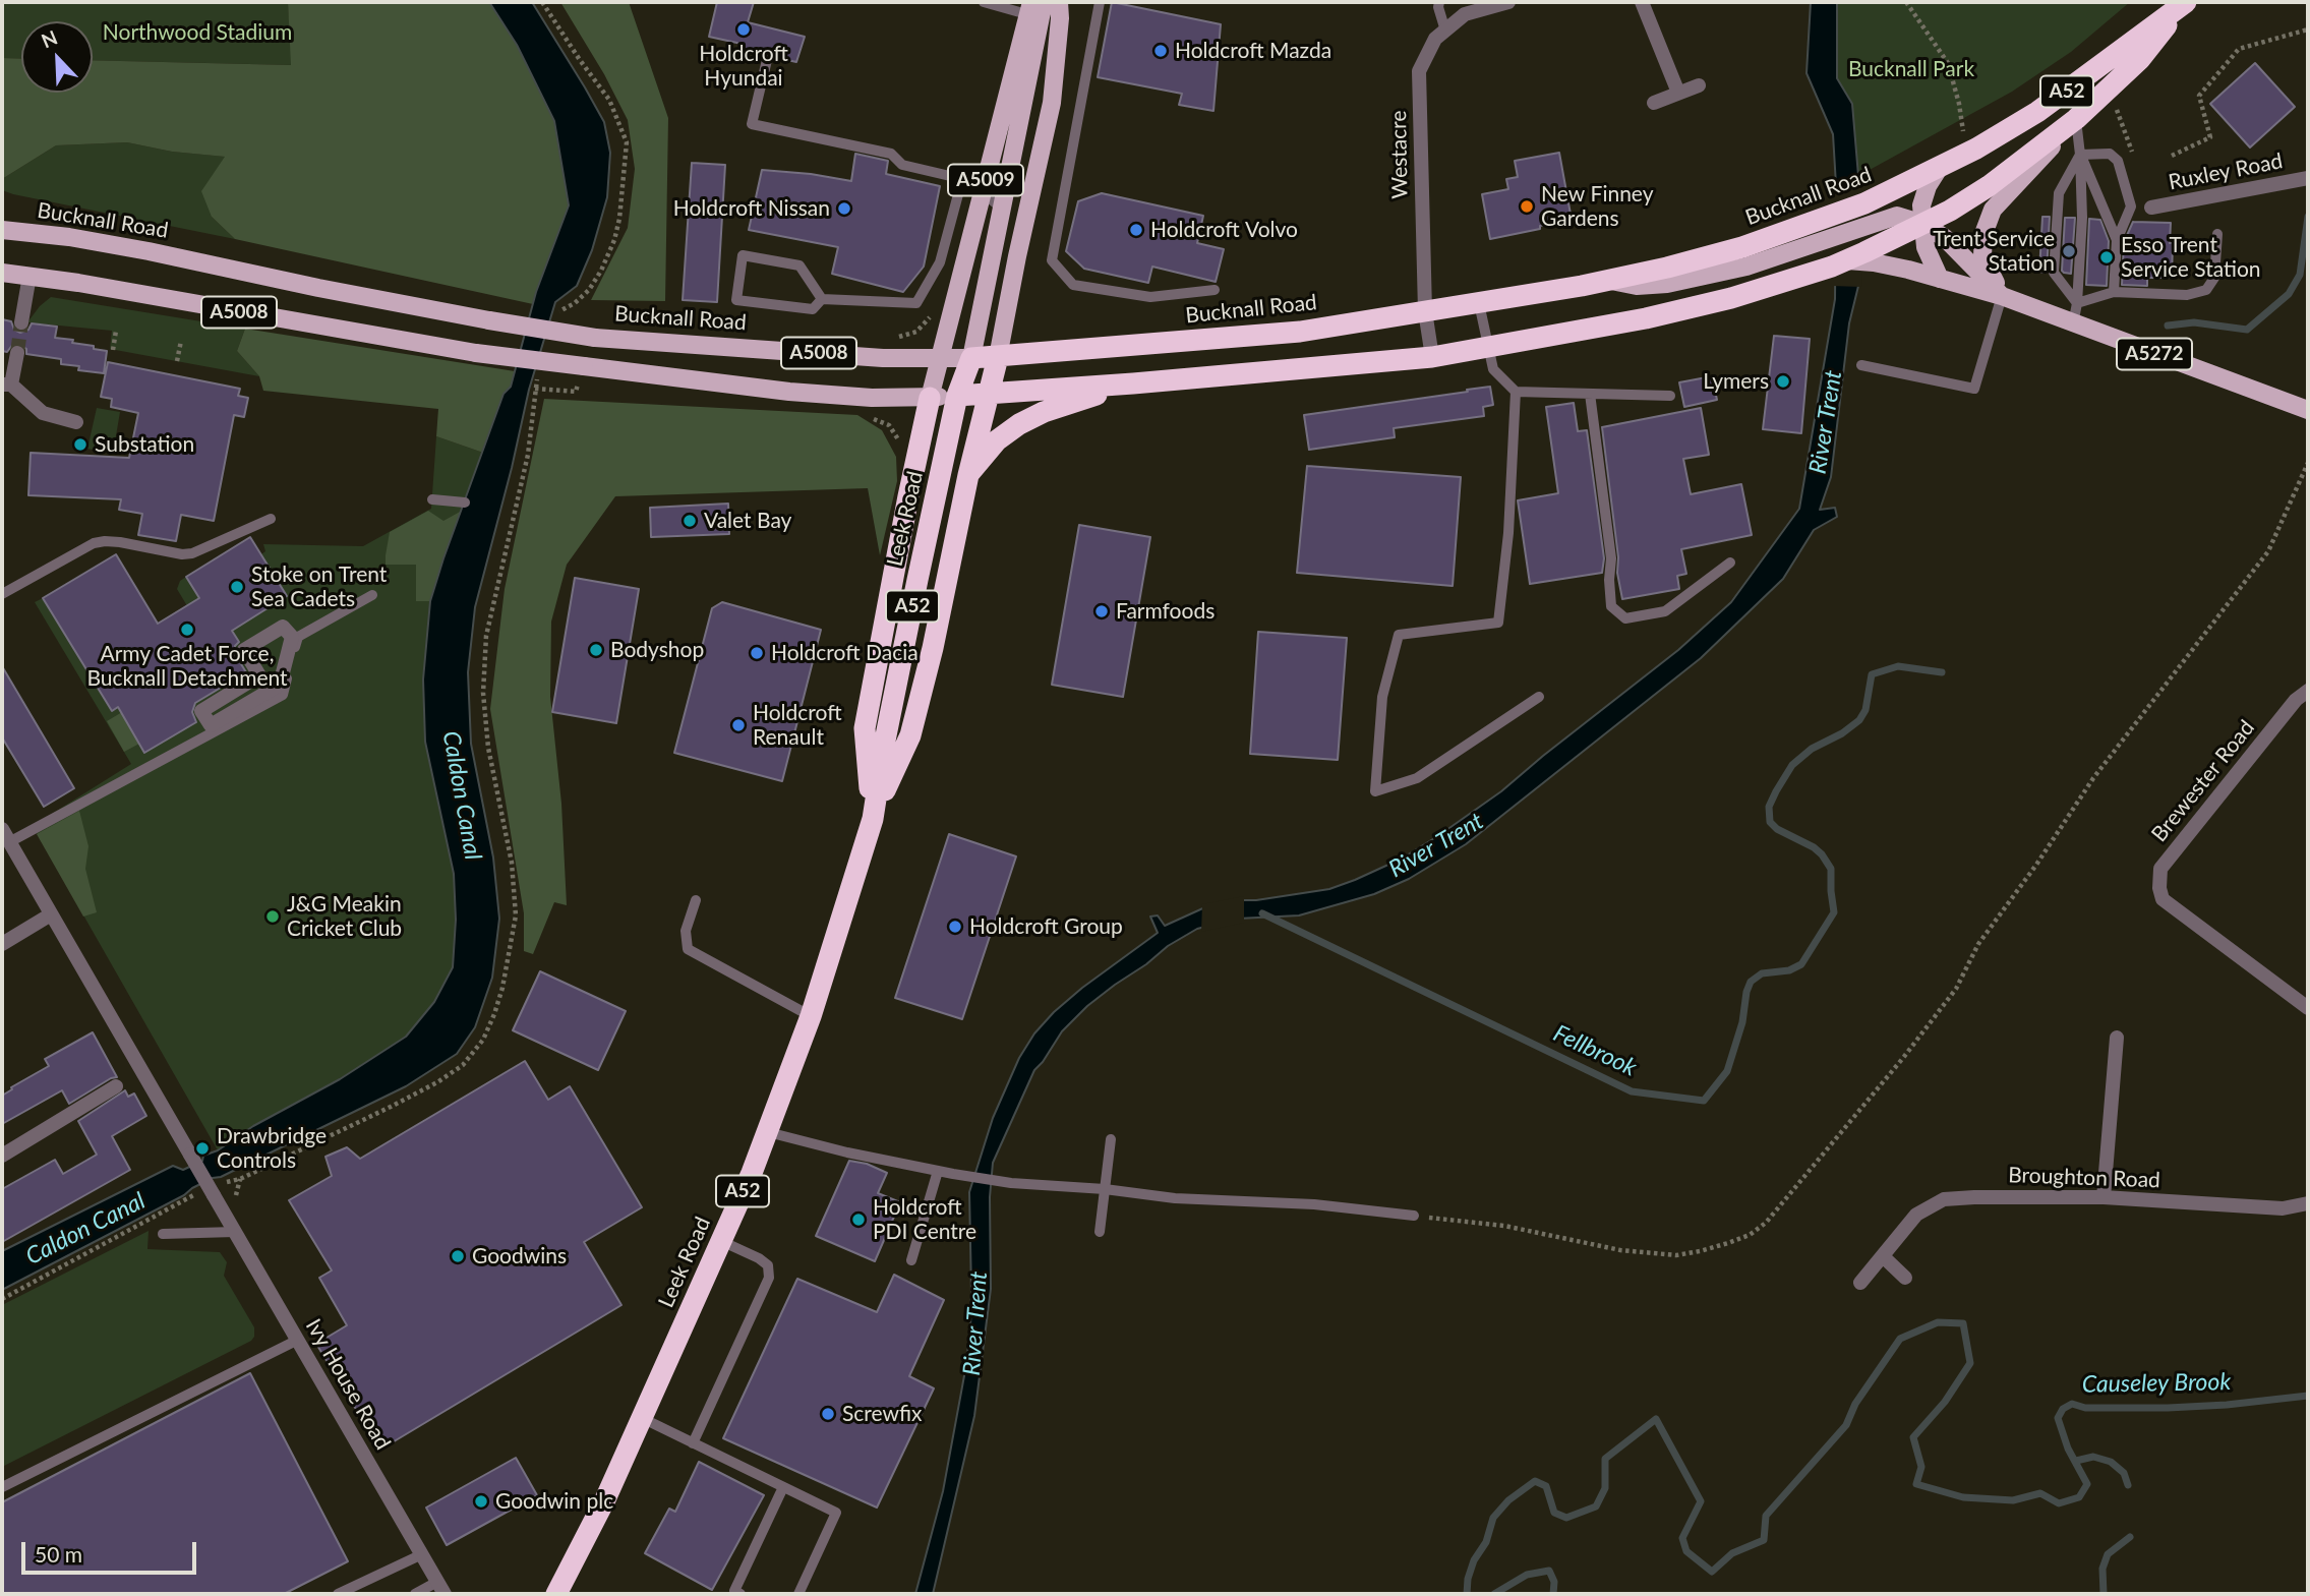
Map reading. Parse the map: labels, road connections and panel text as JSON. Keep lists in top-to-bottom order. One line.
{"streets":{"highway":["A52","Bucknall Road","Leek Road"],"main road":["A5009","A5008","A5272"],"street":["Westacre","Ruxley Road","Brewester Road","Broughton Road","Ivy House Road"]},"crossings":[["A52","Westacre"],["A52","Bucknall Road"],["A52","A5272"],["A52","Leek Road"],["Westacre","Bucknall Road"],["A5009","Bucknall Road"],["A5009","Leek Road"],["Bucknall Road","Leek Road"],["A5008","Leek Road"]],"water":["River Trent","Caldon Canal","Fellbrook","Causeley Brook"],"parks":["Northwood Stadium","Bucknall Park"],"places":["Holdcroft Hyundai","Holdcroft Mazda","New Finney Gardens","Holdcroft Nissan","Holdcroft Volvo","Trent Service Station","Esso Trent Service Station","Lymers","Substation","Valet Bay","Stoke on Trent Sea Cadets","Farmfoods","Army Cadet Force, Bucknall Detachment","Bodyshop","Holdcroft Dacia","Holdcroft Renault","J&G Meakin Cricket Club","Holdcroft Group","Drawbridge Controls","Holdcroft PDI Centre","Goodwins","Screwfix","Goodwin plc"],"scale_bar":"50 m","north":"top left"}
